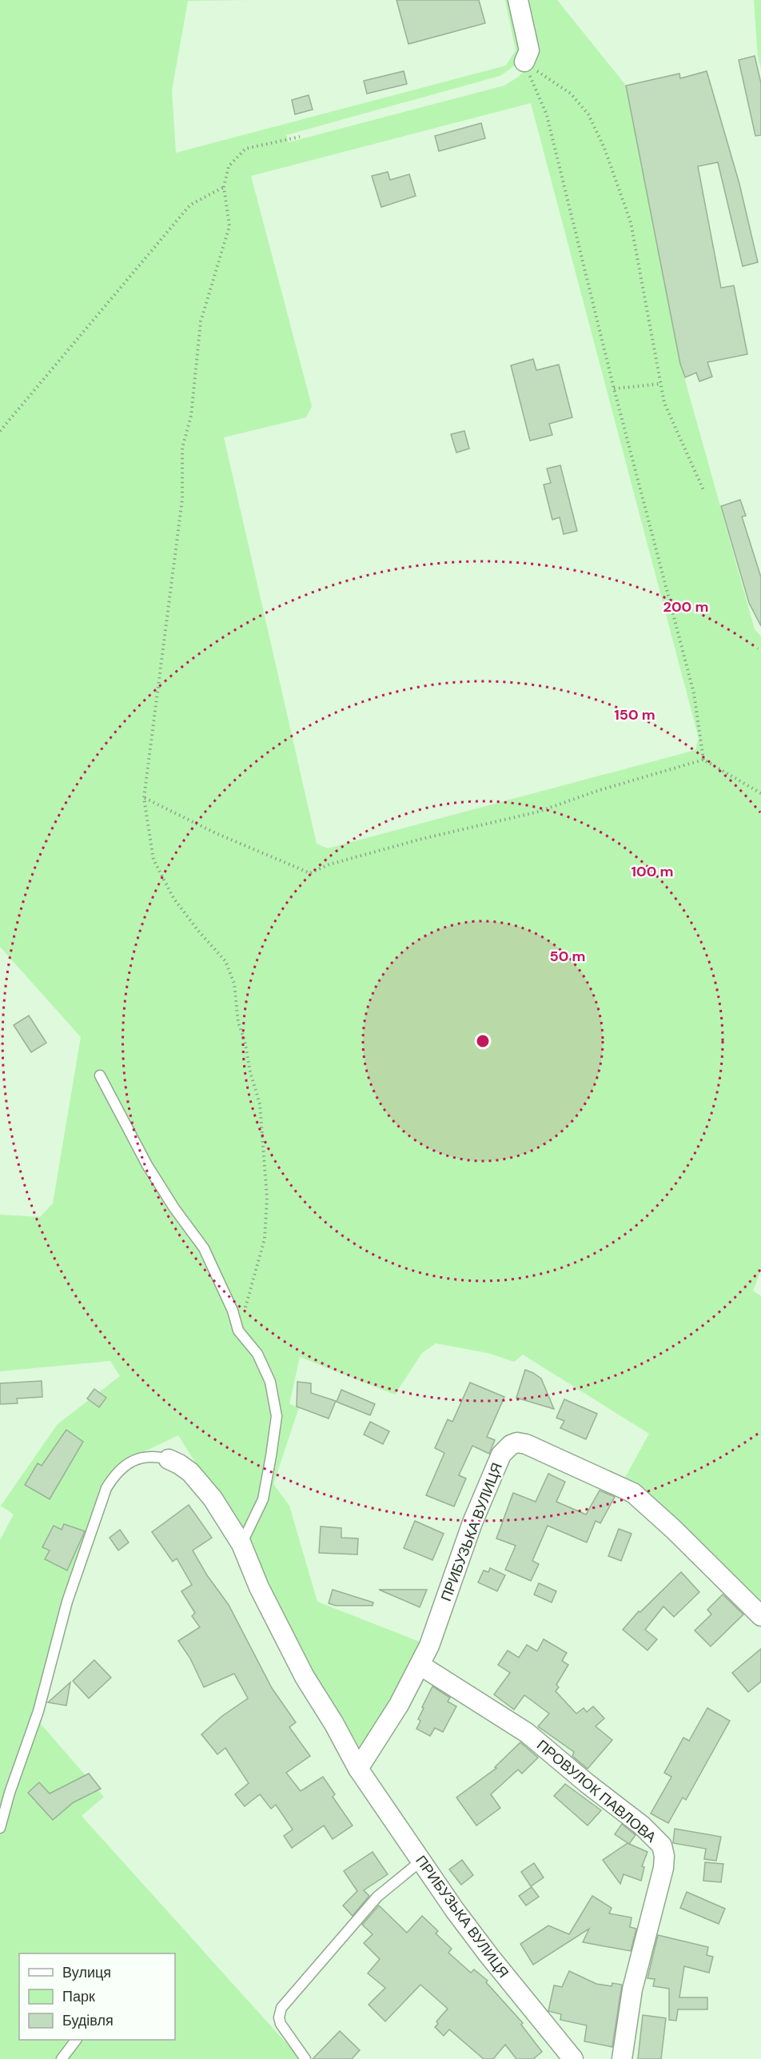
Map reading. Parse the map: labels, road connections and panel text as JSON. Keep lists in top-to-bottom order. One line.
{"streets":{"street":["ПРИБУЗЬКА ВУЛИЦЯ","ПРОВУЛОК ПАВЛОВА"]},"crossings":[["ПРИБУЗЬКА ВУЛИЦЯ","ПРОВУЛОК ПАВЛОВА"]],"legend":["Вулиця","Парк","Будівля"],"rings":["200 m","150 m","100 m","50 m"]}
